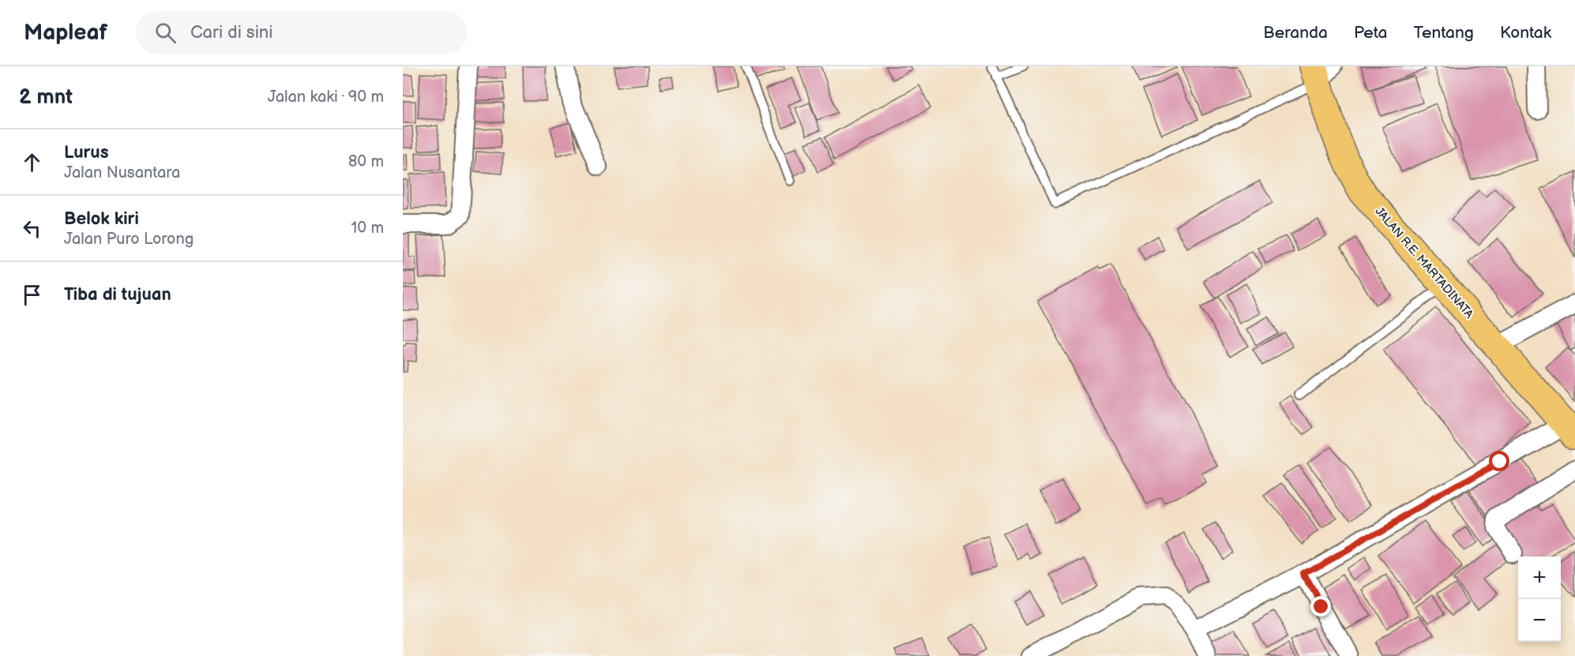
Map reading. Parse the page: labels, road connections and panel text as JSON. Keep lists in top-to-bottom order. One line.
{"streets":{"highway":["JALAN R.E. MARTADINATA"]},"page":{"header":"Mapleaf","search":"Cari di sini","nav":["Beranda","Peta","Tentang","Kontak"],"heading":["2 mnt","Jalan kaki · 90 m"],"list":[["Lurus","Jalan Nusantara","80 m"],["Belok kiri","Jalan Puro Lorong","10 m"],"Tiba di tujuan"],"map_buttons":["+","−"]}}
